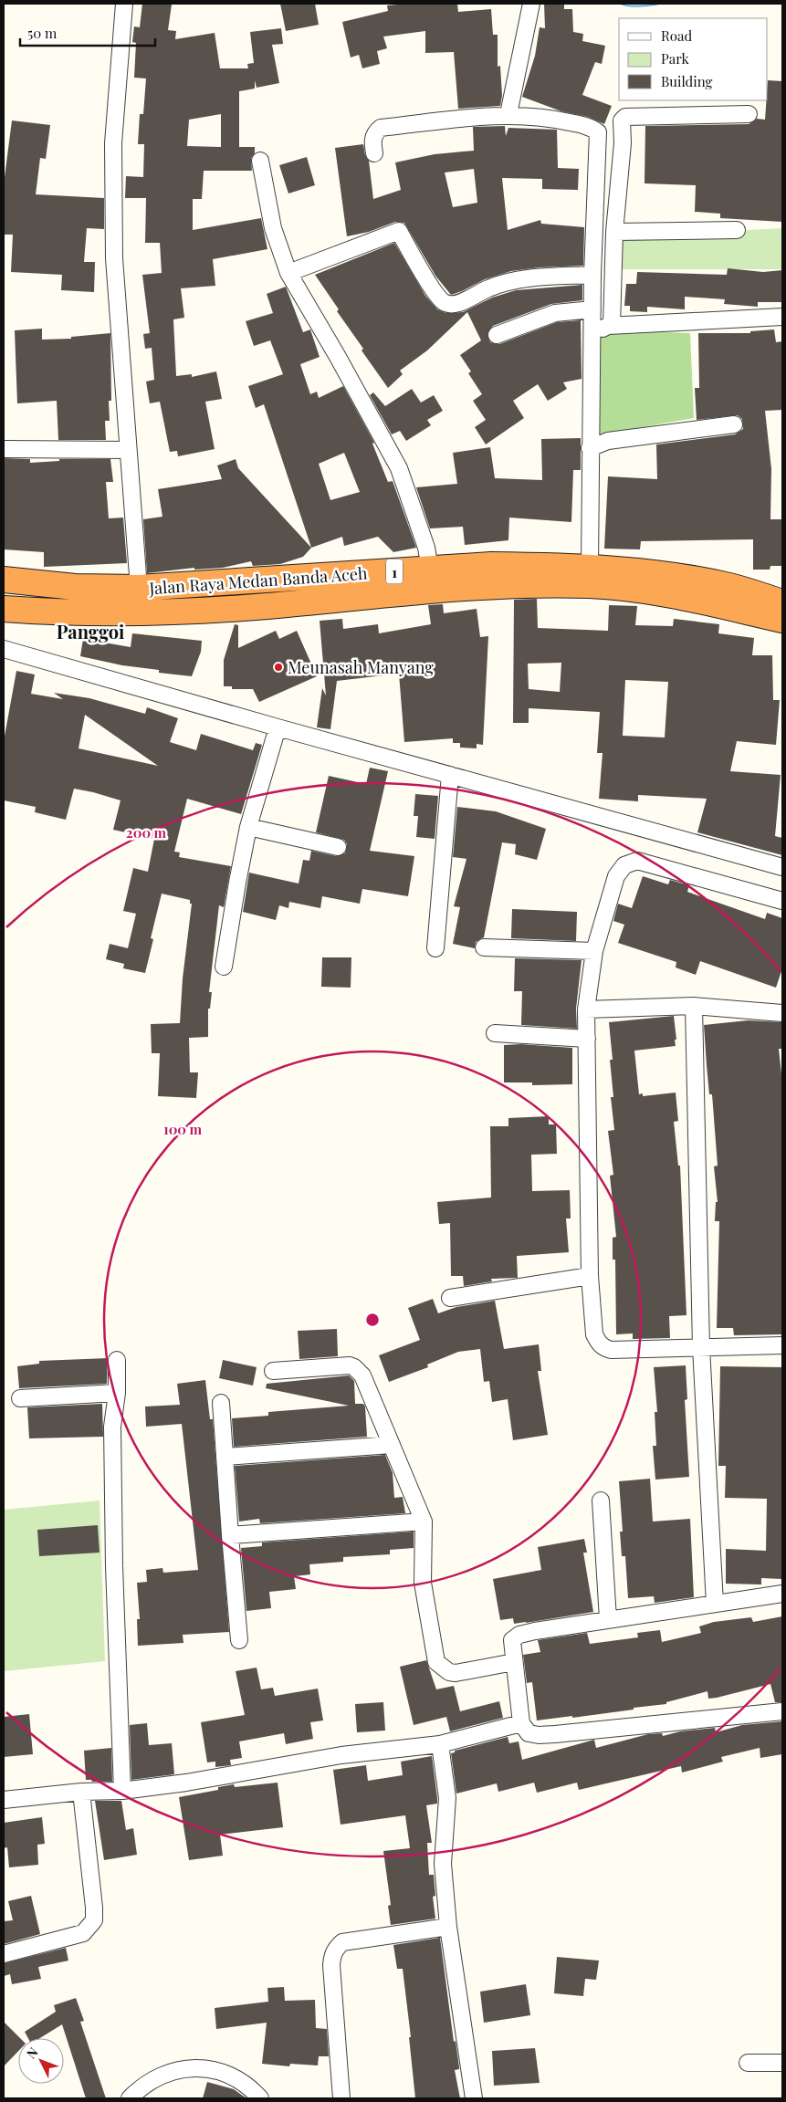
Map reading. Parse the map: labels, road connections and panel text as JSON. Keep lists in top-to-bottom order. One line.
{"streets":{"highway":["1","Jalan Raya Medan Banda Aceh"]},"districts":["Panggoi"],"places":["Meunasah Manyang"],"legend":["Road","Park","Building"],"scale_bar":"50 m","north":"top left","rings":["200 m","100 m"]}
